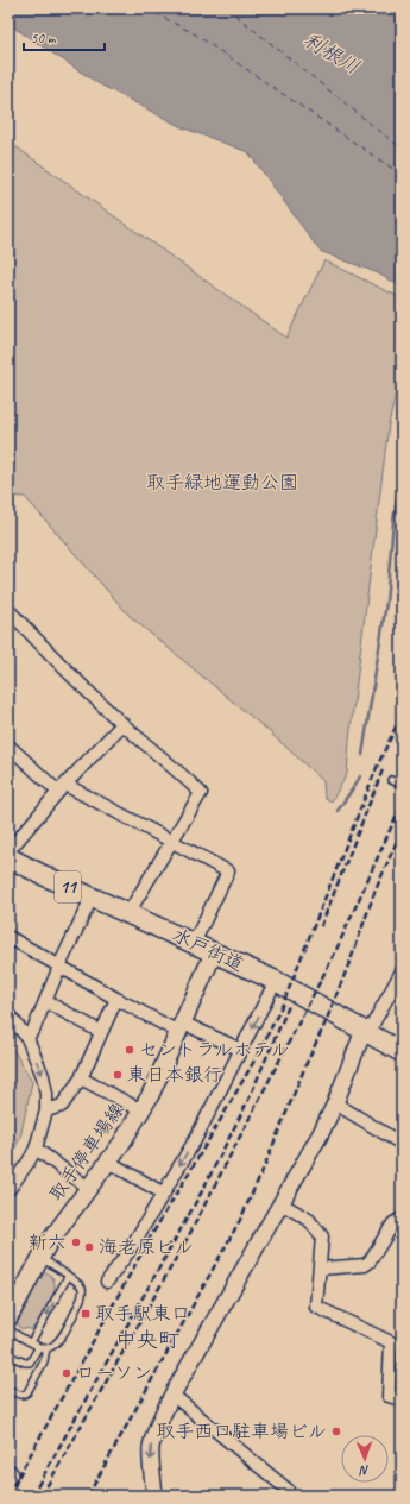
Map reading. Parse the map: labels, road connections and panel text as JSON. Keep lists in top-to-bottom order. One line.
{"streets":{"main road":["11","水戸街道","取手停車場線"]},"crossings":[["水戸街道","取手停車場線"]],"districts":["中央町"],"water":["利根川"],"parks":["取手緑地運動公園"],"places":{"other":["セントラルホテル","東日本銀行","新六","海老原ビル","ローソン","取手西口駐車場ビル"],"transit":["取手駅東口"]},"scale_bar":"50 m","north":"bottom"}
